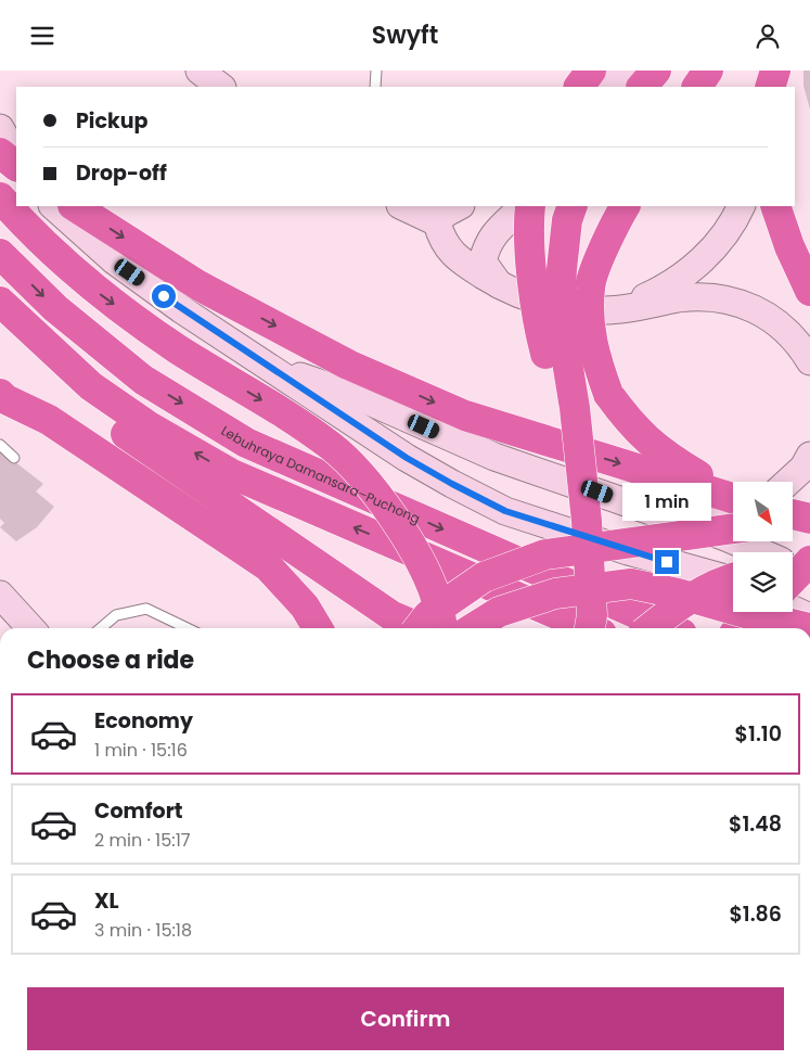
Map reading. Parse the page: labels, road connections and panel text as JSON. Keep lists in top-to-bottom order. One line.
{"streets":{"highway":["Lebuhraya Damansara–Puchong"]},"north":"bottom right","page":{"header":"Swyft","banner":["Pickup","Drop-off"],"bubble":"1 min","heading":"Choose a ride","list":[{"name":"Economy","note":"1 min · 15:16","value":"$1.10"},{"name":"Comfort","note":"2 min · 15:17","value":"$1.48"},{"name":"XL","note":"3 min · 15:18","value":"$1.86"}],"buttons":"Confirm"}}
